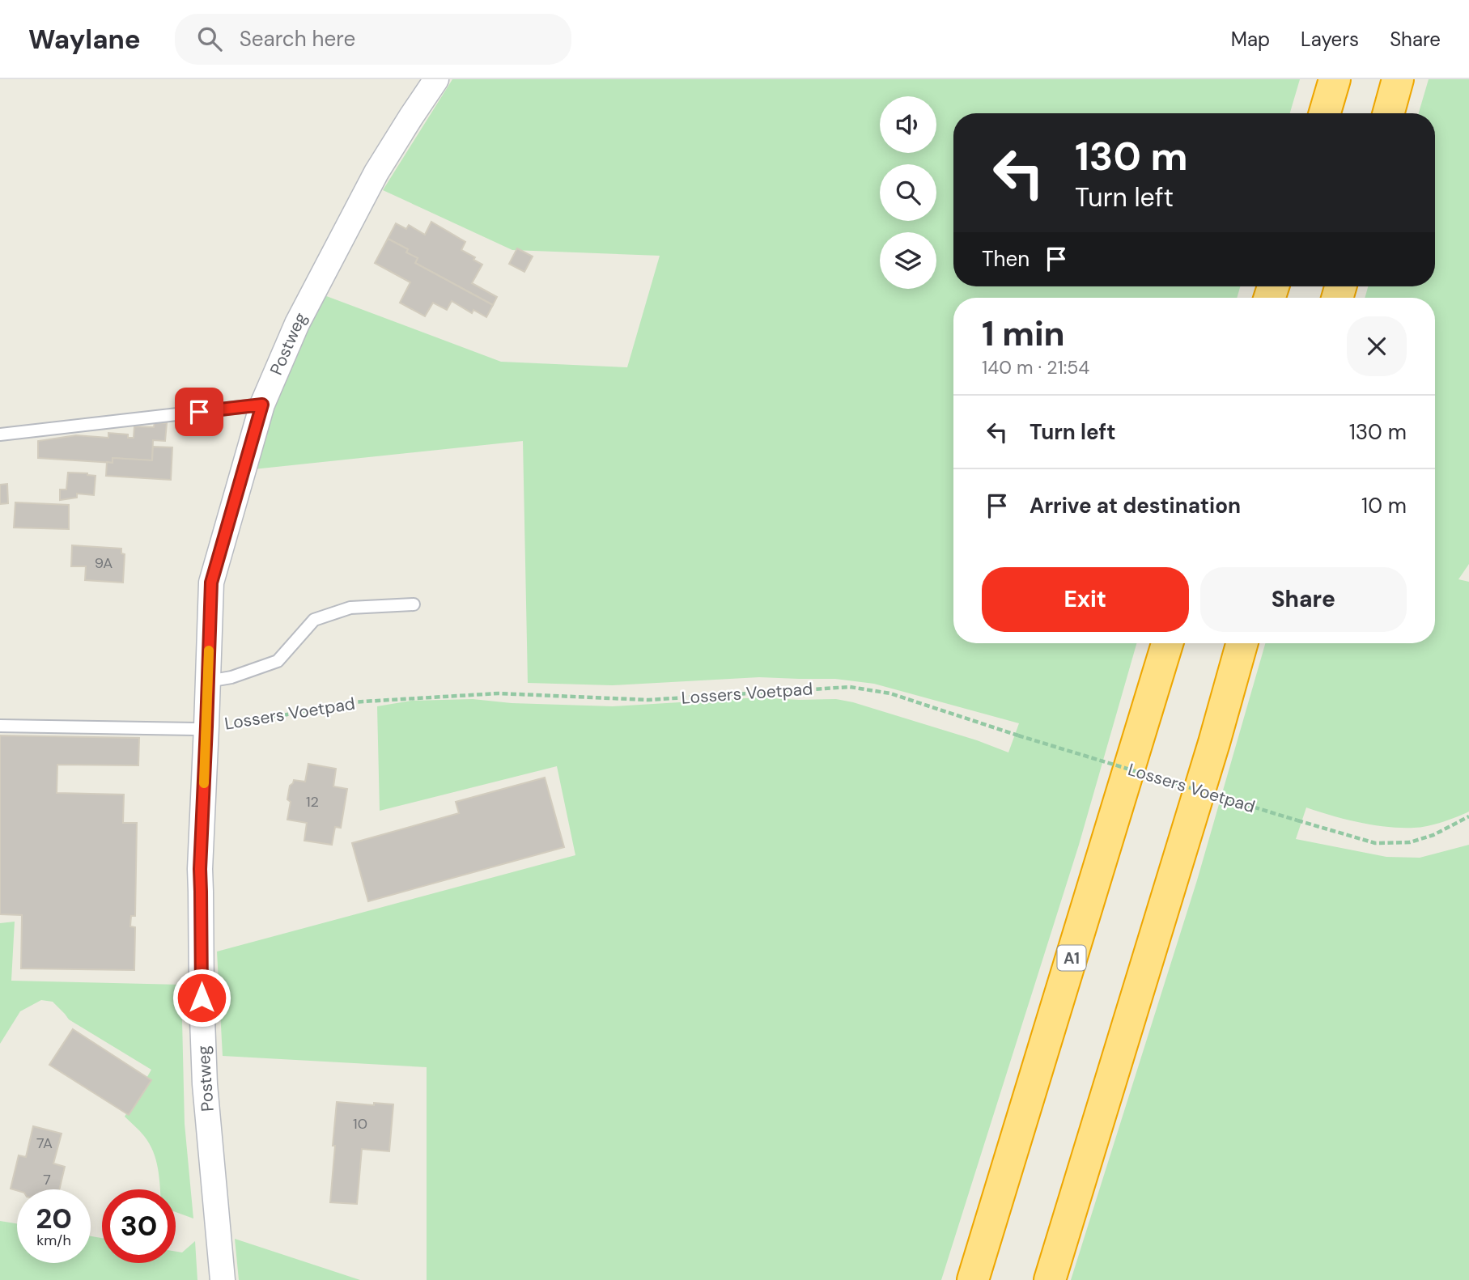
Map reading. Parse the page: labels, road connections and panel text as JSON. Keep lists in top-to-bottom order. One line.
{"streets":{"highway":["A1"],"street":["Postweg"],"lane":["Lossers Voetpad"]},"crossings":[["Postweg","Lossers Voetpad"]],"house_numbers":["9A","12","10","7A","7"],"page":{"header":"Waylane","search":"Search here","nav":["Map","Layers","Share"],"turn":["130 m","Turn left"],"then":"Then","heading":["1 min","140 m · 21:54"],"list":[{"name":"Turn left","value":"130 m"},{"name":"Arrive at destination","value":"10 m"}],"buttons":["Exit","Share"],"speed":"20 km/h","limit":"30"}}
